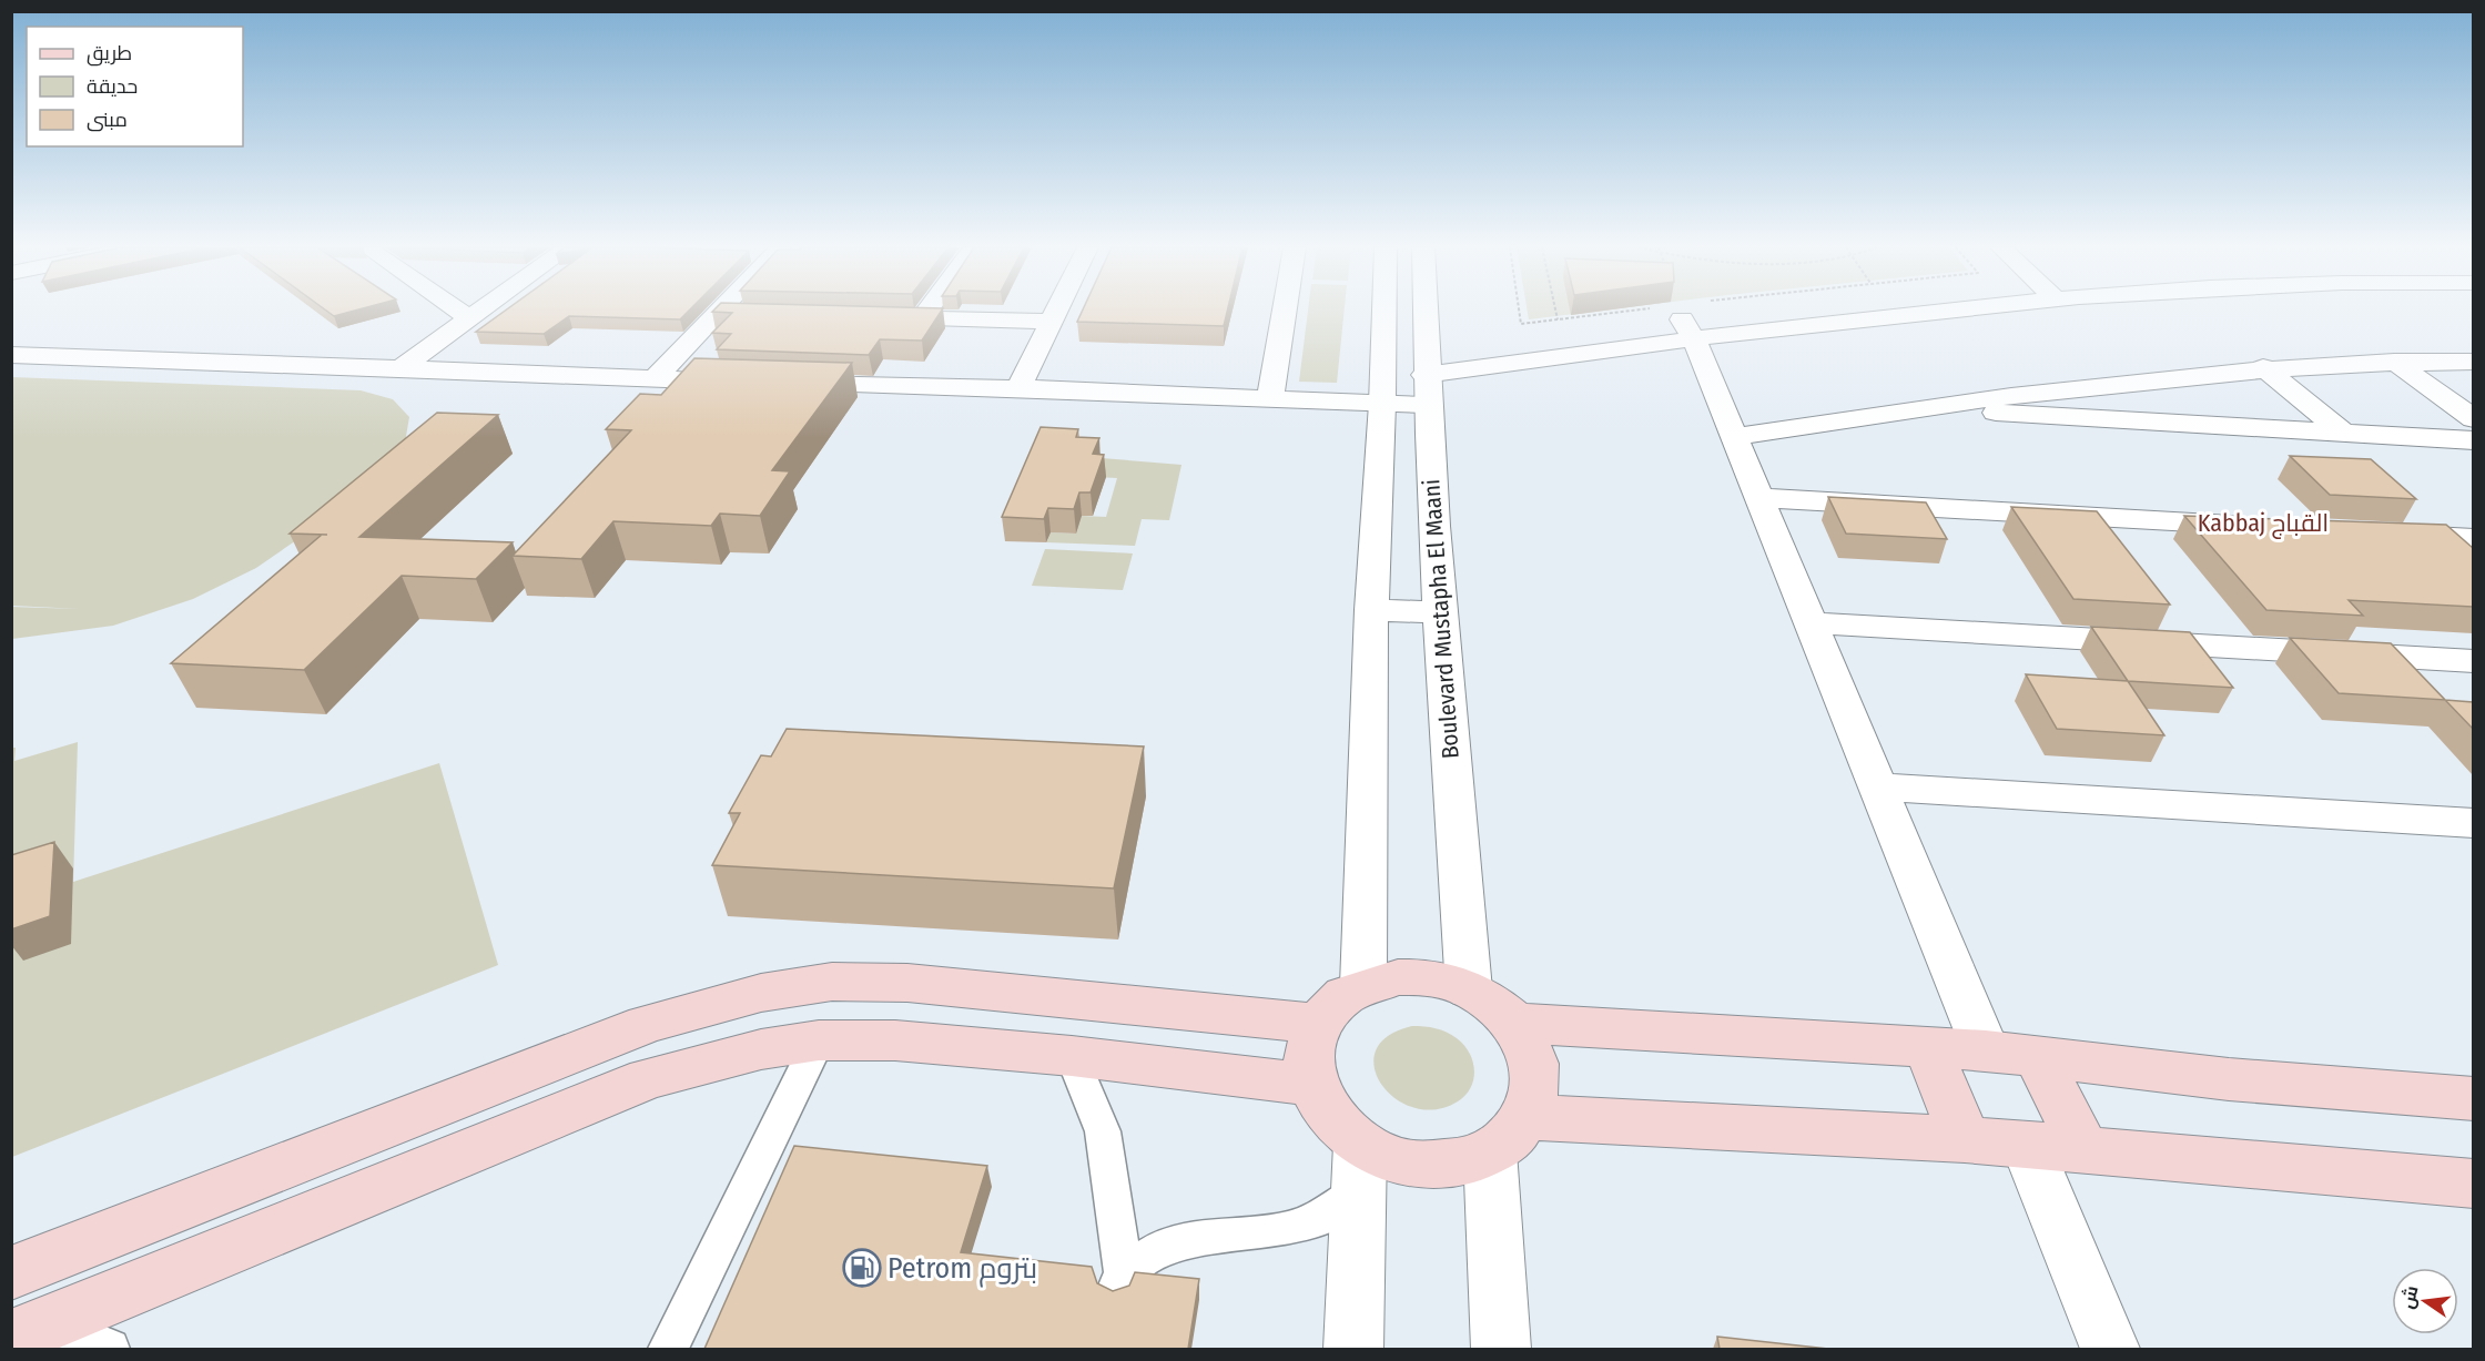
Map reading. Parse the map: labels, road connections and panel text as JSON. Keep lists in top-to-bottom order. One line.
{"streets":{"street":["Boulevard Mustapha El Maani"]},"districts":["Kabbaj القباج"],"places":{"fuel station":["Petrom بتروم"]},"legend":["طريق","حديقة","مبنى"],"north":"left"}
